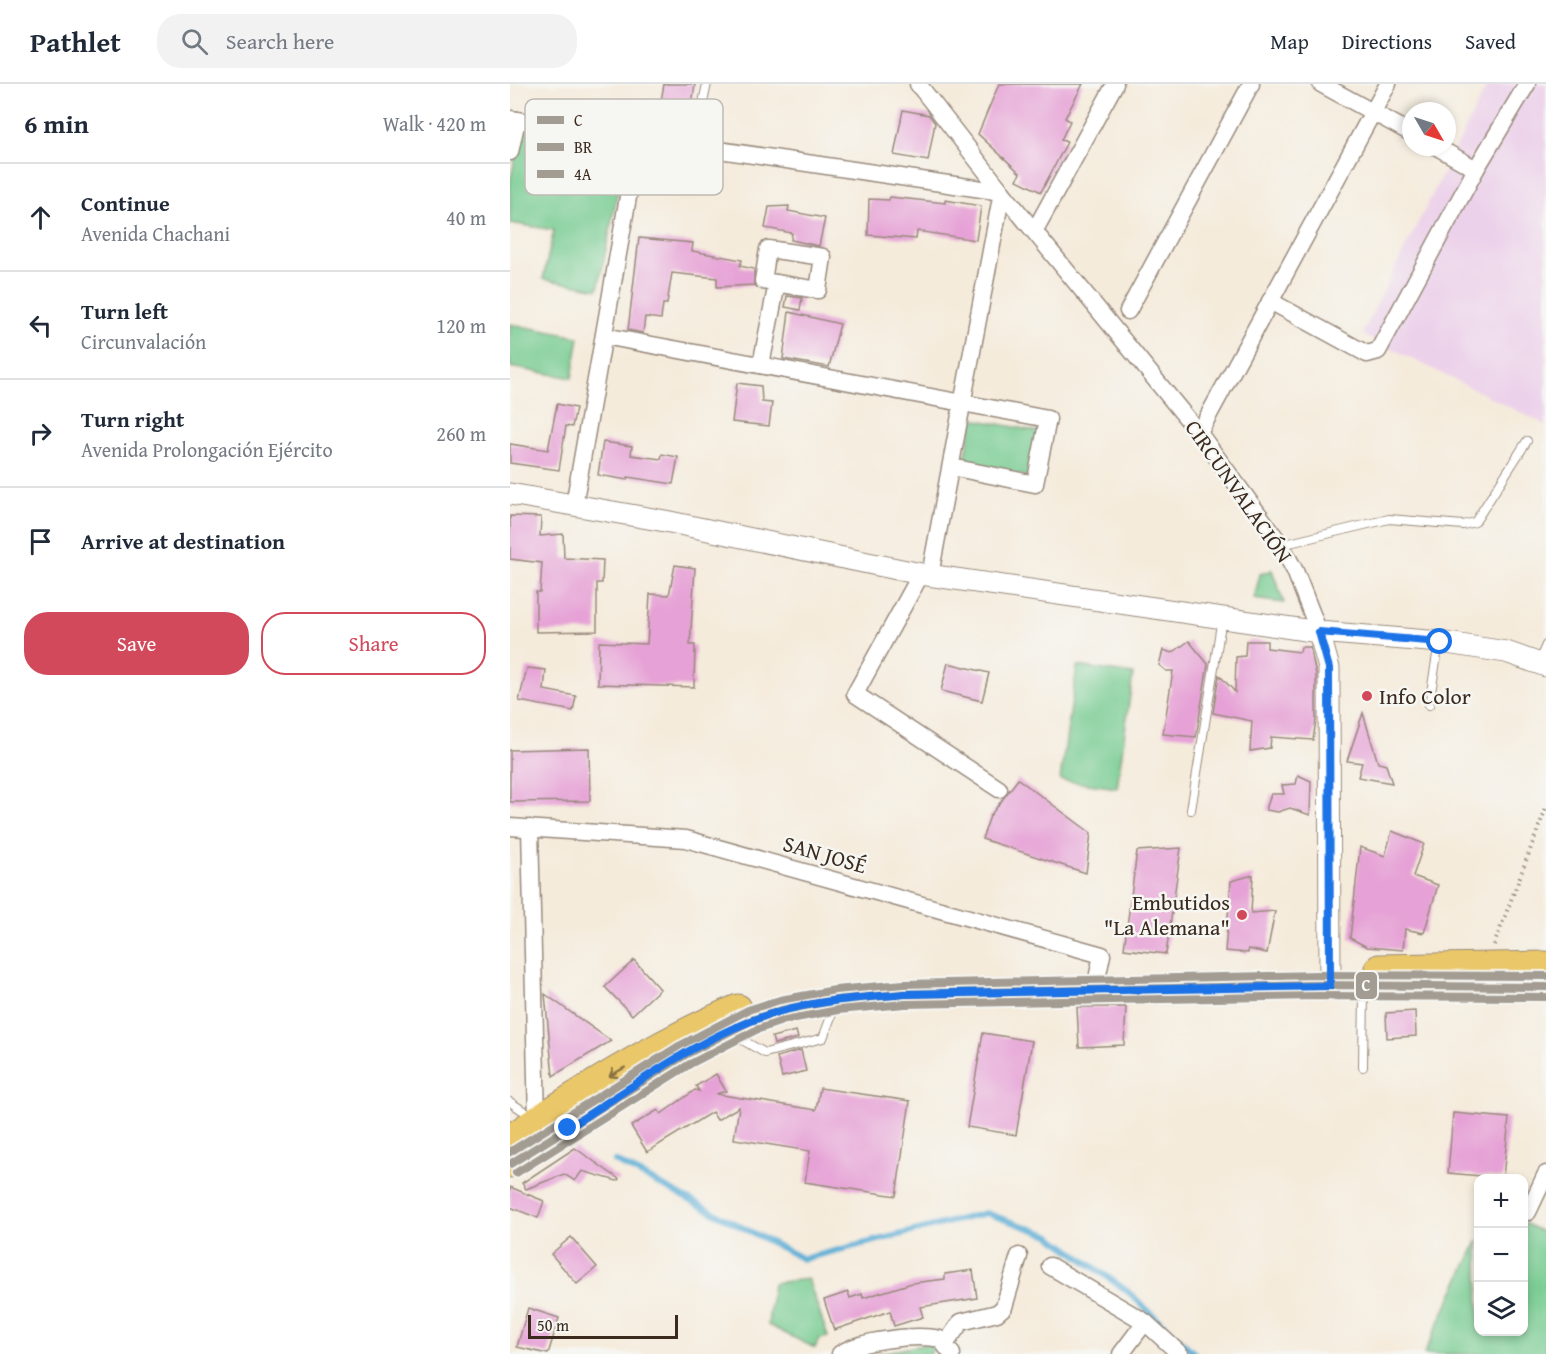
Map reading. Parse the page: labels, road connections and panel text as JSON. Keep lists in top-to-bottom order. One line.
{"streets":{"street":["CIRCUNVALACIÓN","SAN JOSÉ"]},"places":["Info Color","Embutidos \"La Alemana\""],"lines":["transit line 4A","transit line C","transit line BR"],"legend":["C","BR","4A"],"scale_bar":"50 m","north":"bottom right","page":{"header":"Pathlet","search":"Search here","nav":["Map","Directions","Saved"],"heading":["6 min","Walk · 420 m"],"list":[["Continue","Avenida Chachani","40 m"],["Turn left","Circunvalación","120 m"],["Turn right","Avenida Prolongación Ejército","260 m"],"Arrive at destination"],"buttons":["Save","Share"],"map_buttons":["+","−"],"scale":"50 m"}}
